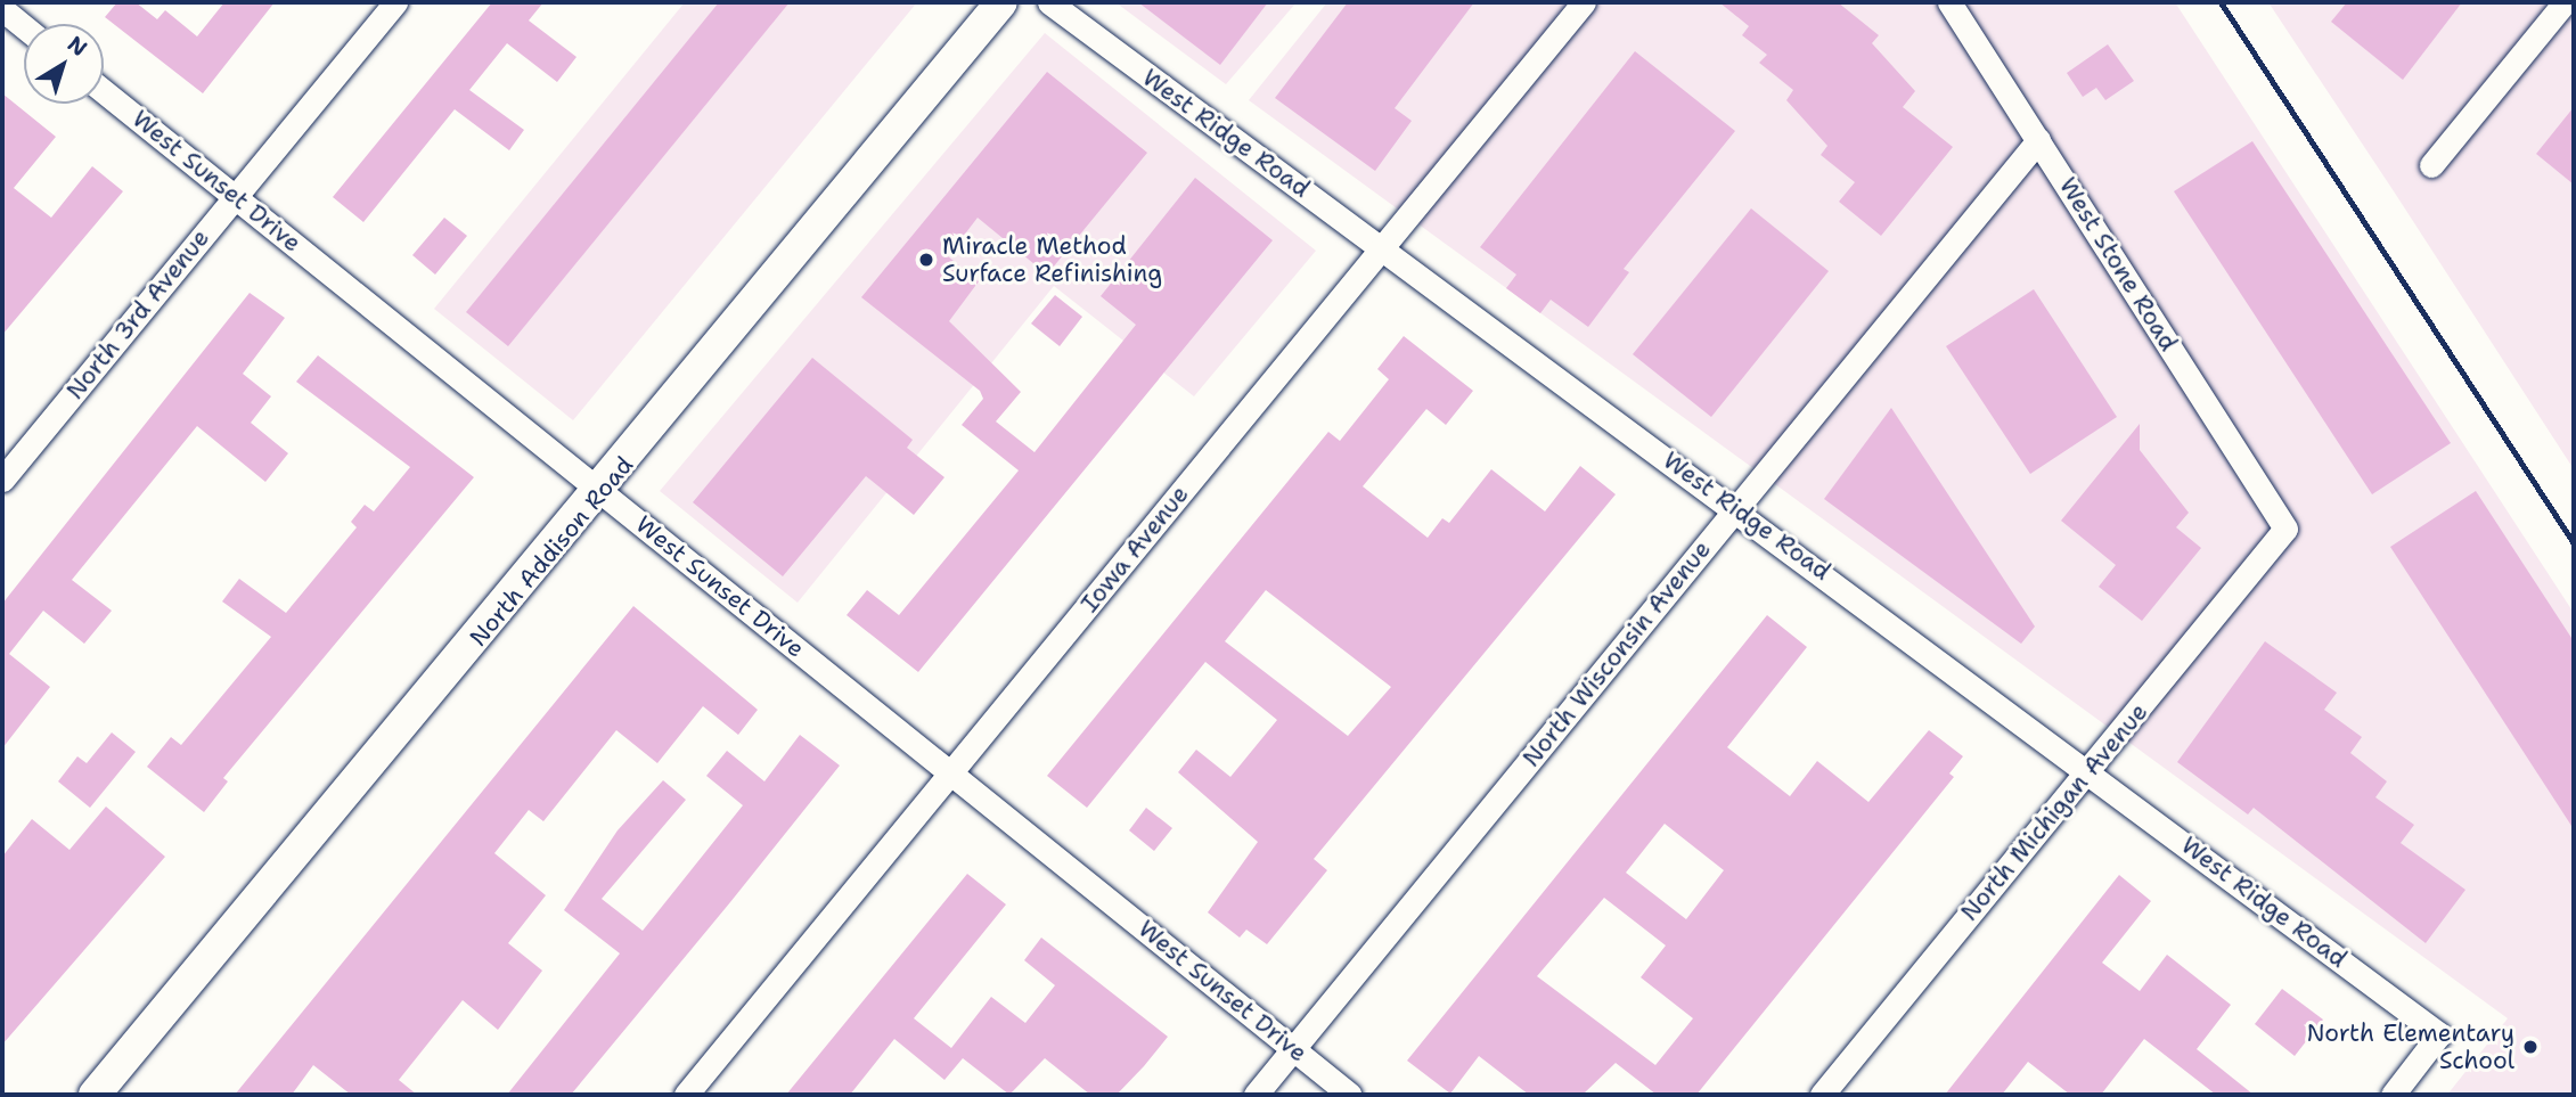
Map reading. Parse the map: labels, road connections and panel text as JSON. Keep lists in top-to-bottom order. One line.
{"streets":{"street":["West Ridge Road","West Sunset Drive","West Stone Road","North 3rd Avenue","Iowa Avenue","North Addison Road","North Wisconsin Avenue","North Michigan Avenue"]},"crossings":[["West Ridge Road","Iowa Avenue"],["West Ridge Road","North Wisconsin Avenue"],["West Ridge Road","North Michigan Avenue"],["West Sunset Drive","North 3rd Avenue"],["West Sunset Drive","Iowa Avenue"],["West Sunset Drive","North Addison Road"],["West Sunset Drive","North Wisconsin Avenue"],["West Stone Road","North Wisconsin Avenue"],["West Stone Road","North Michigan Avenue"]],"places":["Miracle Method Surface Refinishing","North Elementary School"],"north":"top right"}
